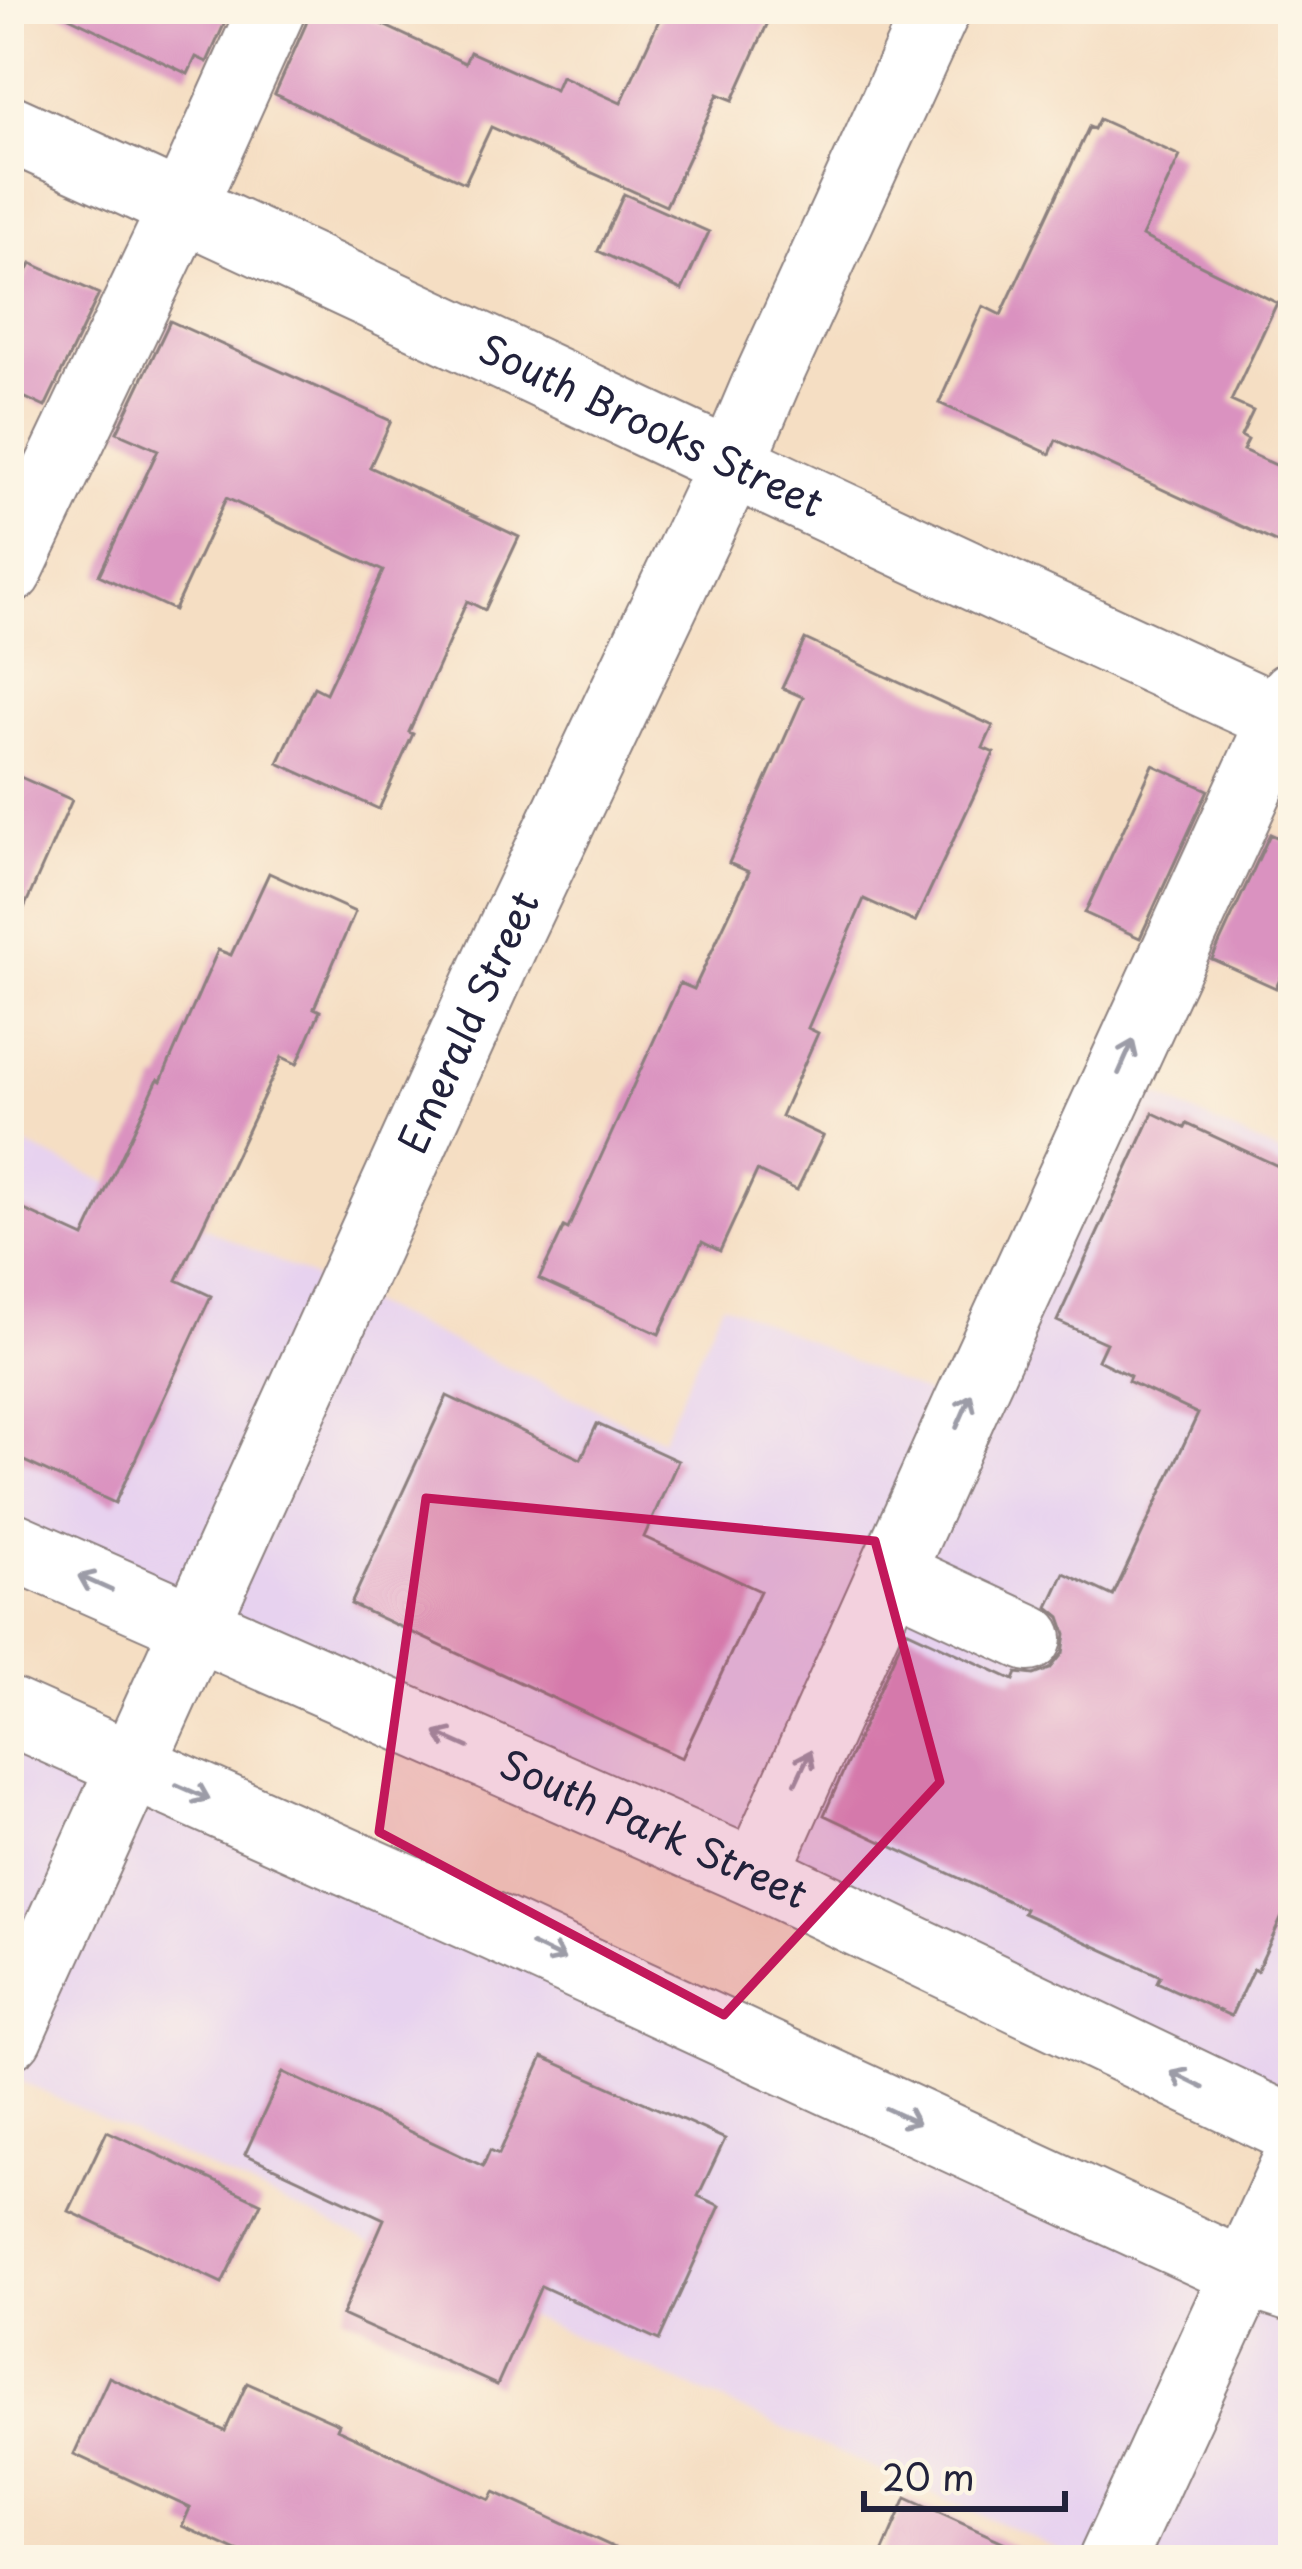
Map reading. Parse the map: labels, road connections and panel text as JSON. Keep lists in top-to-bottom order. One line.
{"streets":{"street":["South Brooks Street","Emerald Street","South Park Street"]},"crossings":[["South Brooks Street","Emerald Street"],["Emerald Street","South Park Street"]],"scale_bar":"20 m"}
